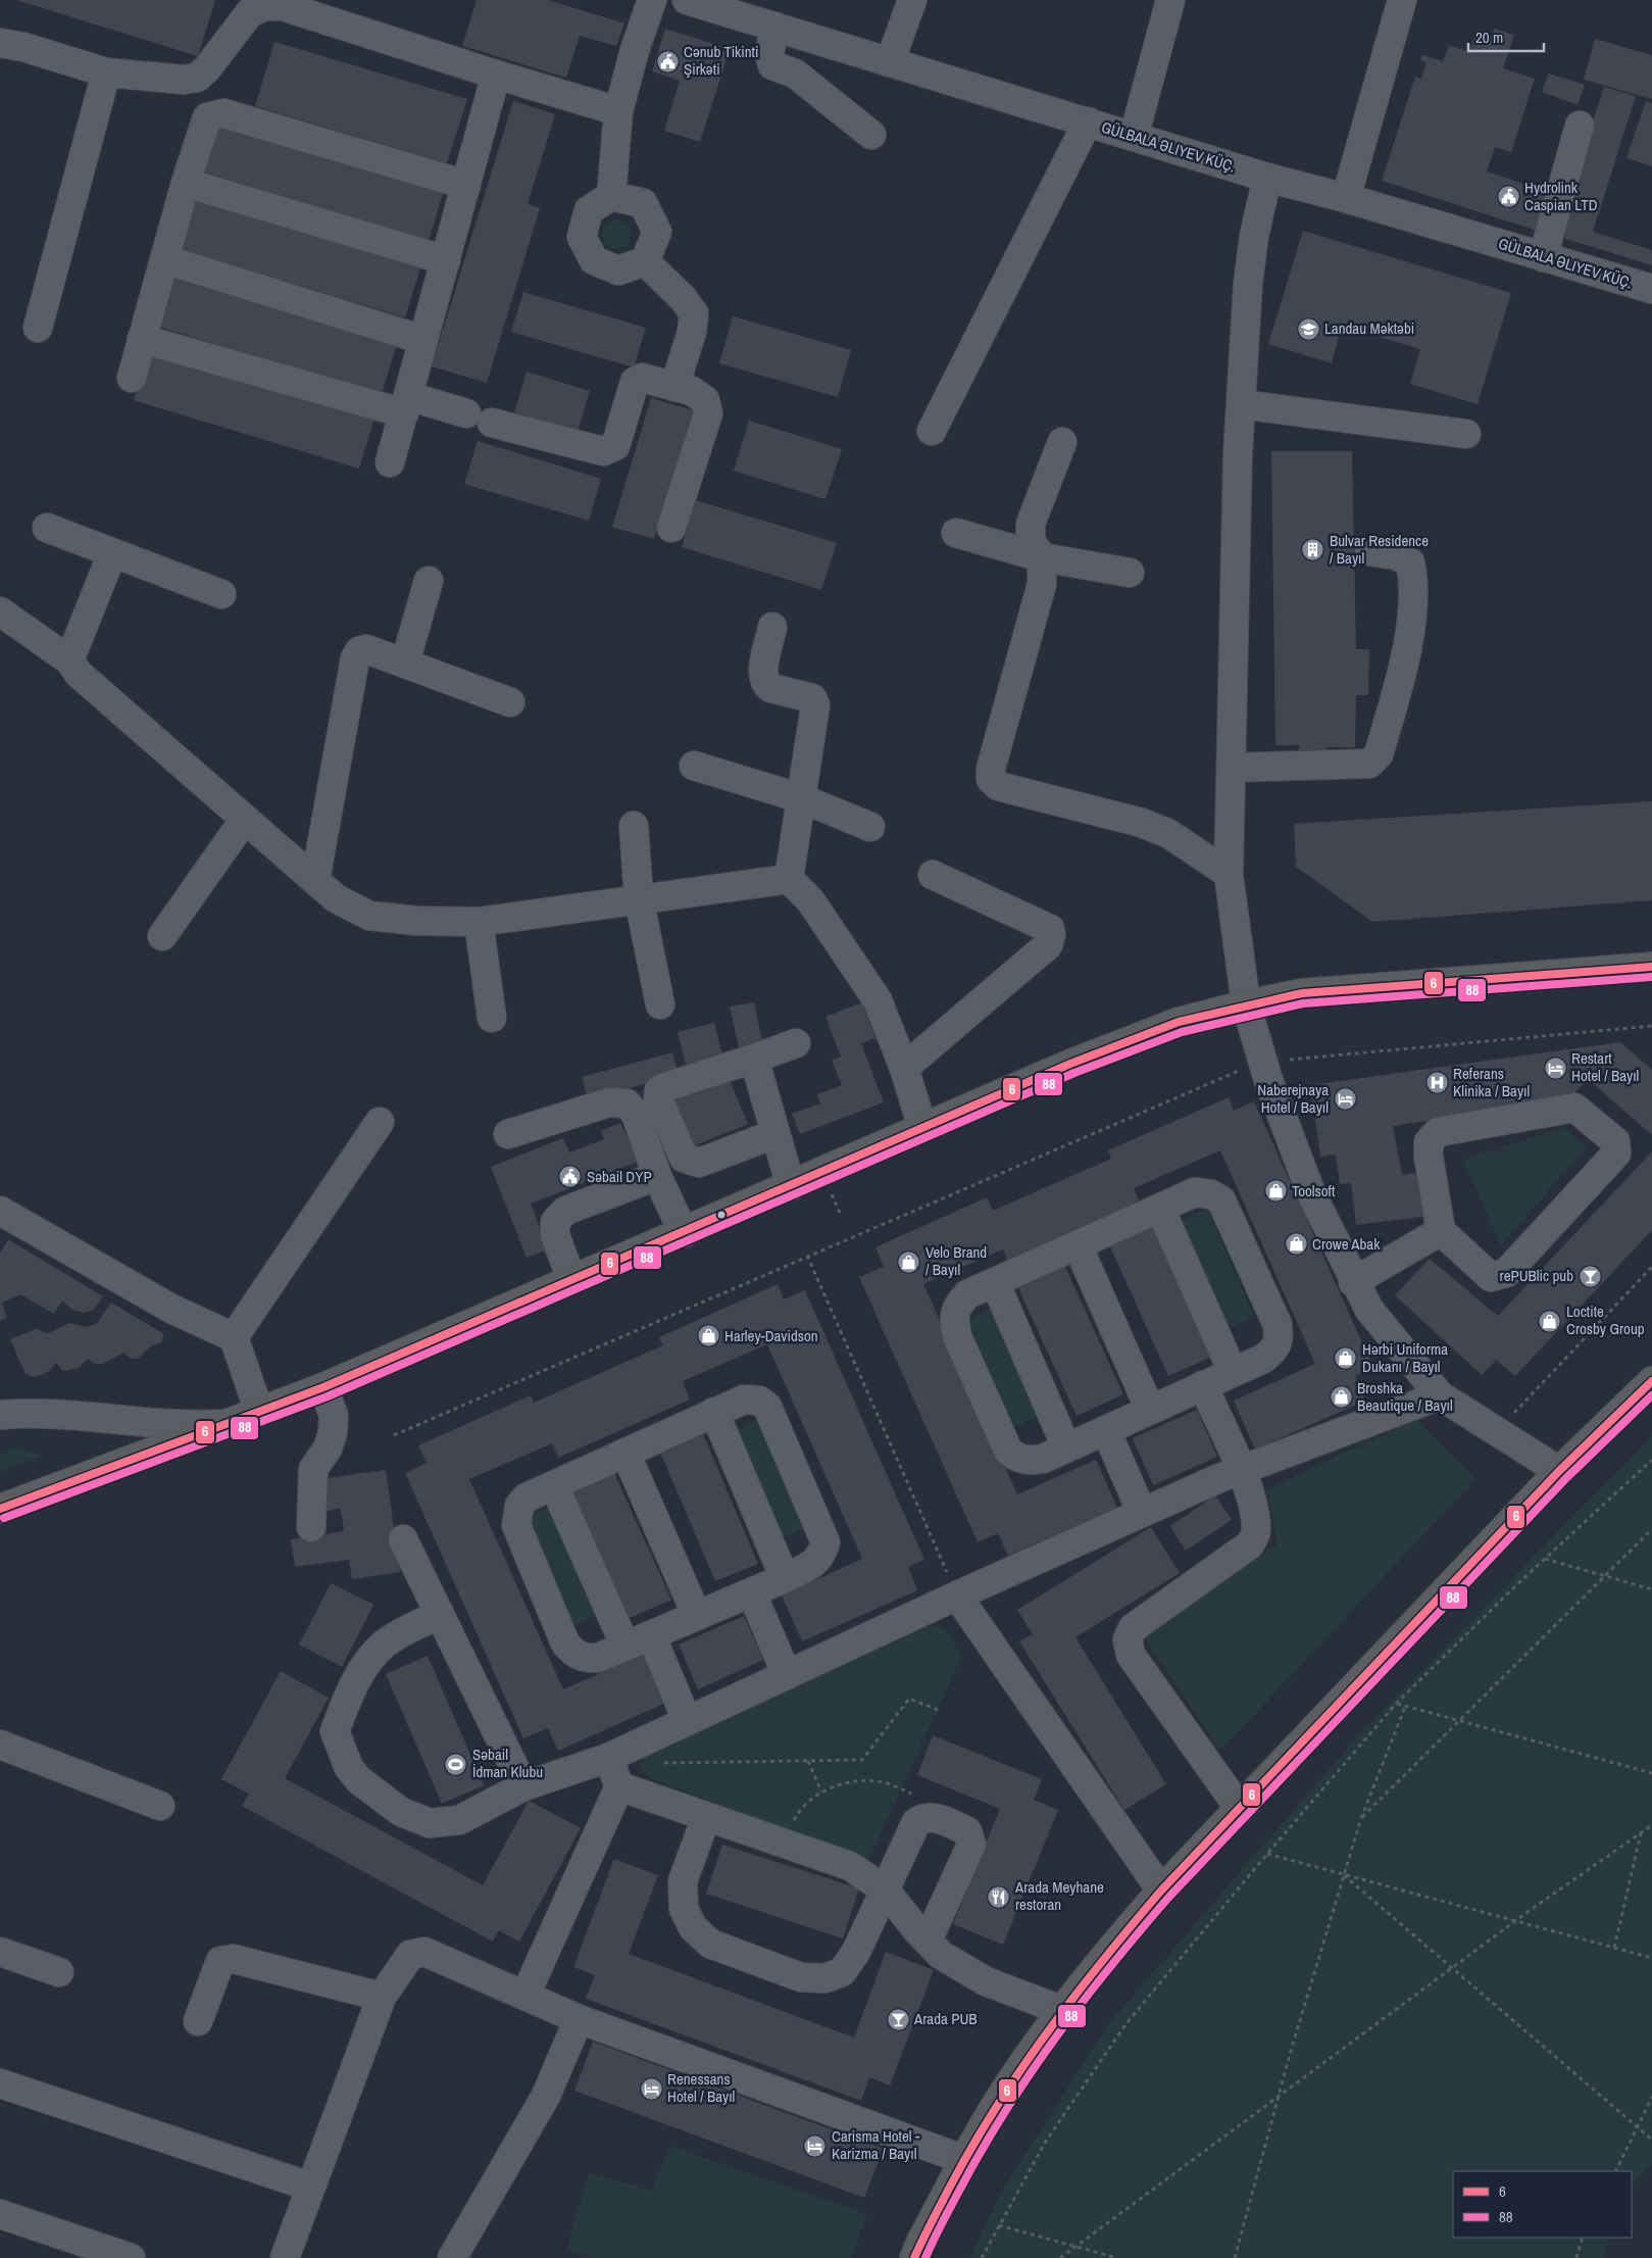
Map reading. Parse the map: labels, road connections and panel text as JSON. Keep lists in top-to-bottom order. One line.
{"streets":{"street":["GÜLBALA ƏLIYEV KÜÇ."]},"places":{"public building":["Cənub Tikinti Şirkəti","Hydrolink Caspian LTD","Səbail DYP"],"school or university":["Landau Məktəbi"],"building":["Bulvar Residence / Bayıl"],"hotel":["Restart Hotel / Bayıl","Naberejnaya Hotel / Bayıl","Renessans Hotel / Bayıl","Carisma Hotel - Karizma / Bayıl"],"hospital":["Referans Klinika / Bayıl"],"shop":["Toolsoft","Crowe Abak","Velo Brand / Bayıl","Loctite Crosby Group","Harley-Davidson","Hərbi Uniforma Dukanı / Bayıl","Broshka Beautique / Bayıl"],"bar":["rePUBlic pub","Arada PUB"],"sports":["Səbail İdman Klubu"],"restaurant":["Arada Meyhane restoran"]},"lines":["transit line 6","transit line 88"],"legend":["6","88"],"scale_bar":"20 m"}
